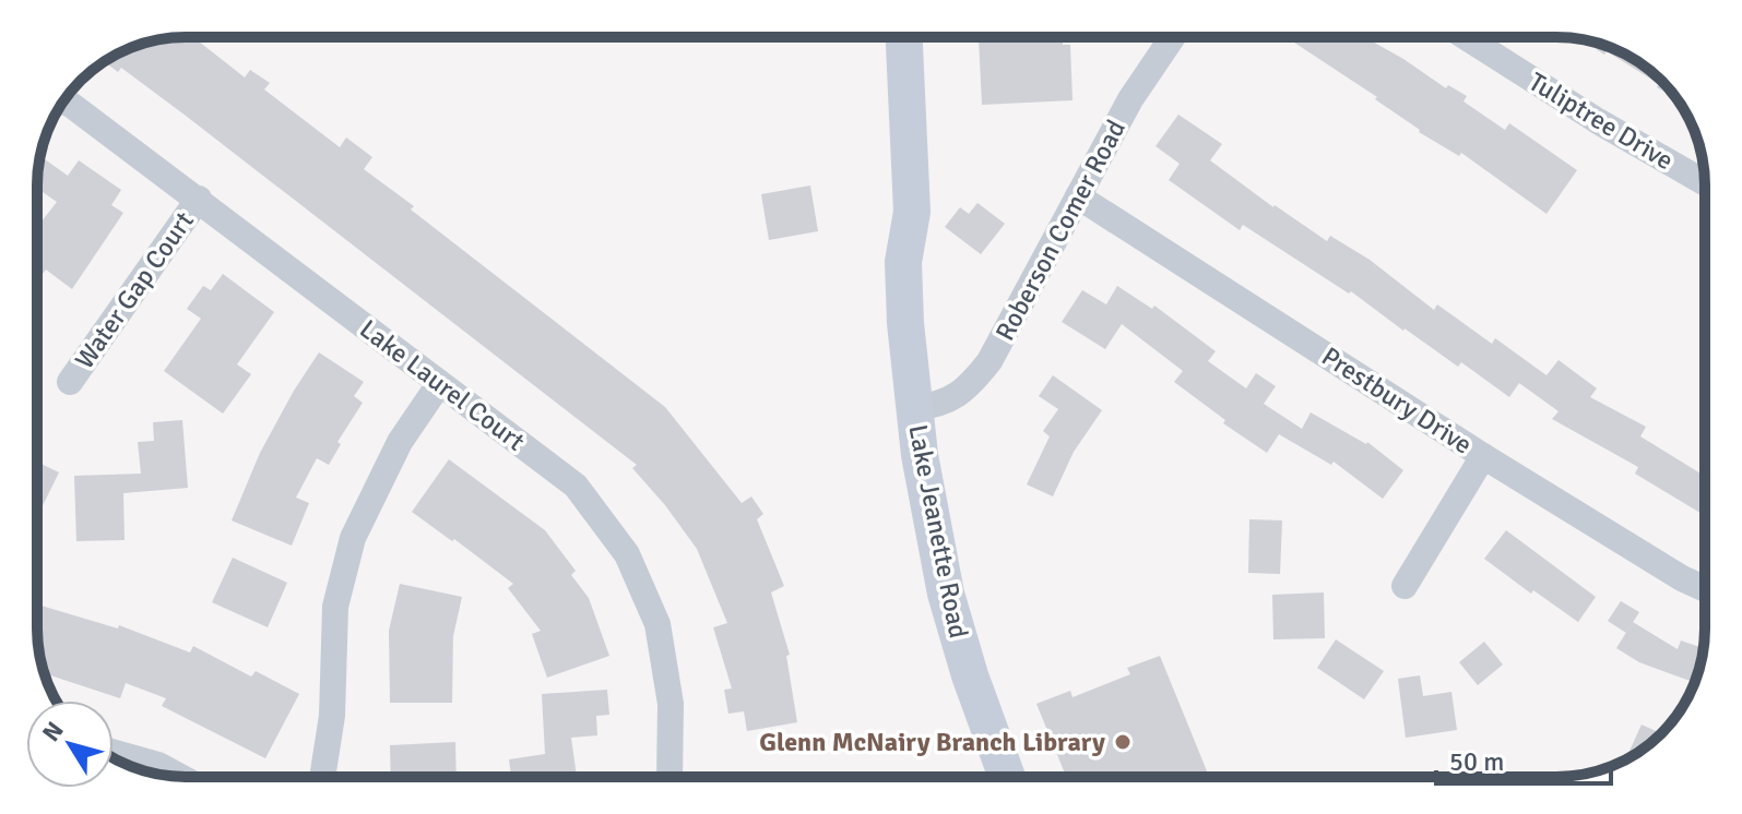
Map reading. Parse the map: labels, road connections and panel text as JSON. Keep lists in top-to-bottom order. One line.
{"streets":{"street":["Tuliptree Drive","Roberson Comer Road","Water Gap Court","Lake Laurel Court","Prestbury Drive","Lake Jeanette Road"]},"crossings":[["Roberson Comer Road","Prestbury Drive"],["Roberson Comer Road","Lake Jeanette Road"],["Water Gap Court","Lake Laurel Court"]],"places":["Glenn McNairy Branch Library"],"scale_bar":"50 m","north":"top left"}
